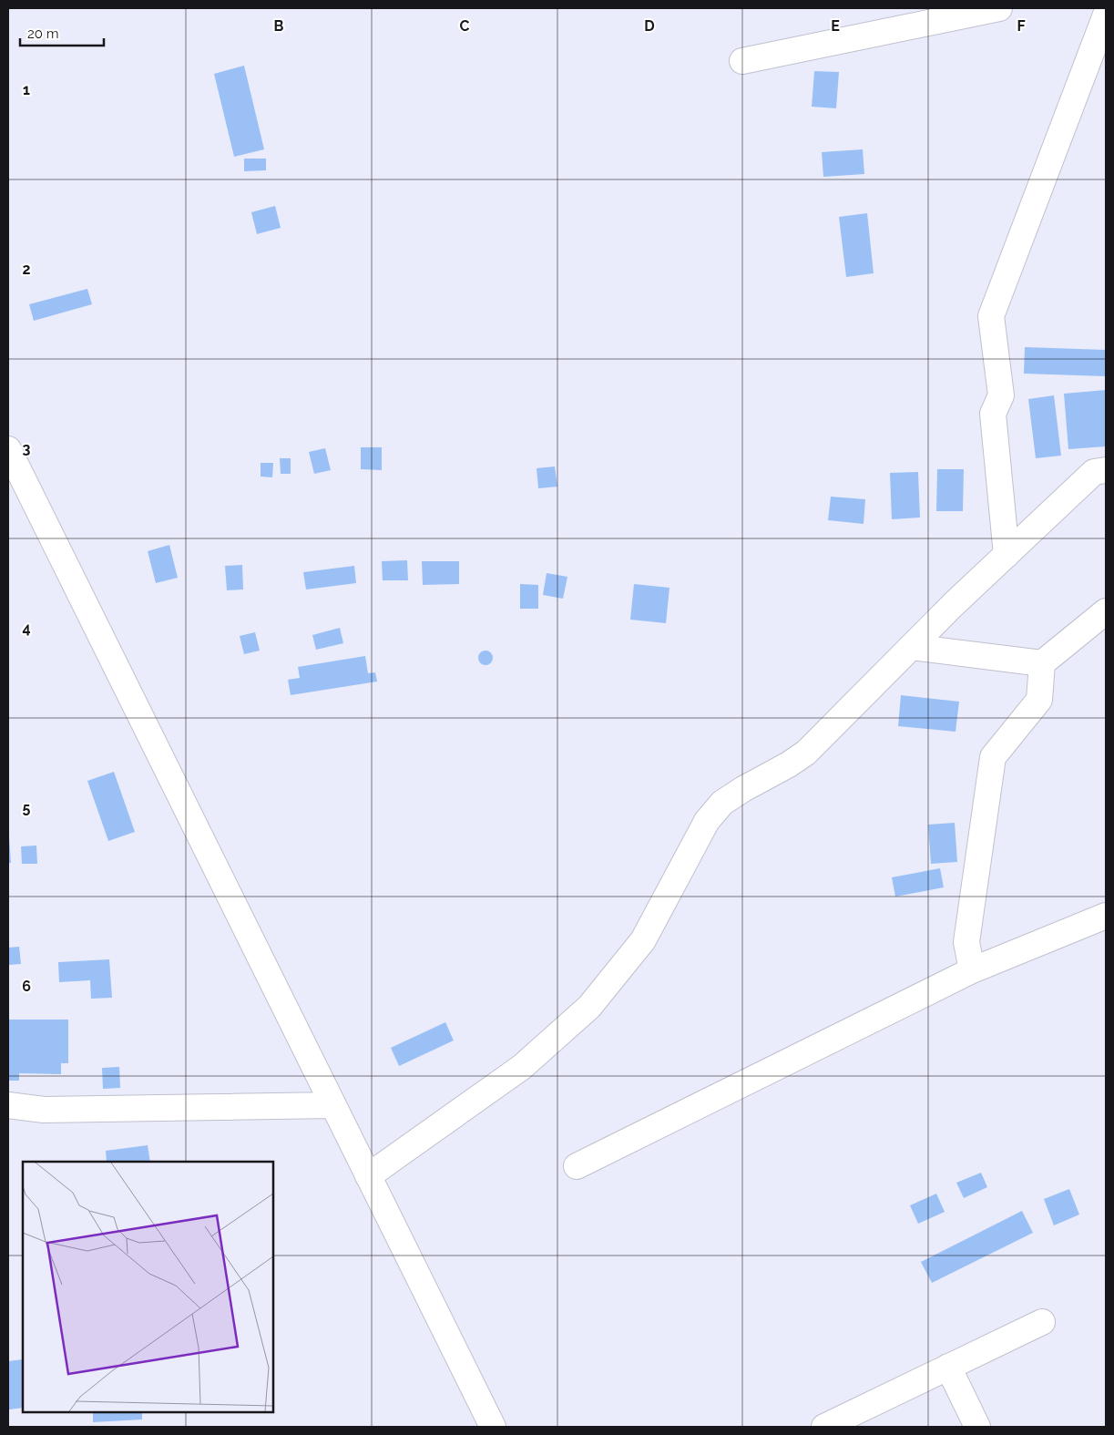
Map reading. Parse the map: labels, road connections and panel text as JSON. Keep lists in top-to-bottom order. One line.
{"scale_bar":"20 m","grid":{"columns":["B","C","D","E","F"],"rows":["1","2","3","4","5","6"]}}
